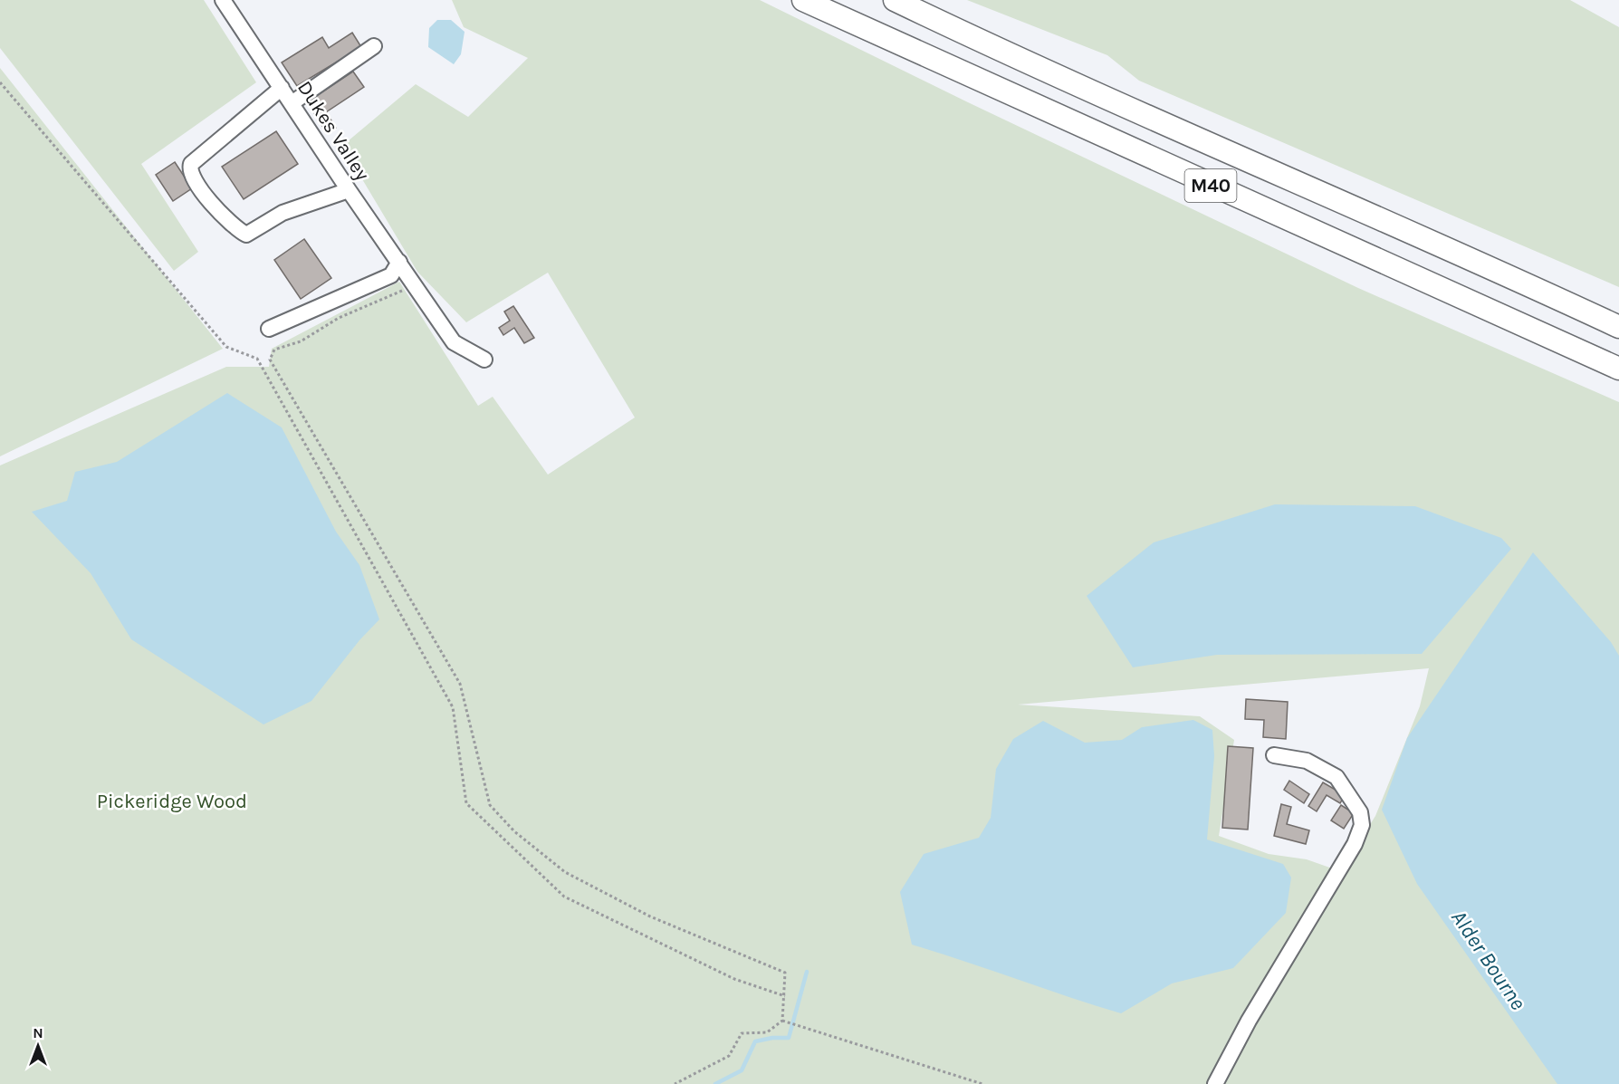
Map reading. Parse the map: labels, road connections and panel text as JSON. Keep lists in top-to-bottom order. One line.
{"streets":{"highway":["M40"],"street":["Dukes Valley"]},"water":["Alder Bourne"],"parks":["Pickeridge Wood"],"north":"top"}
